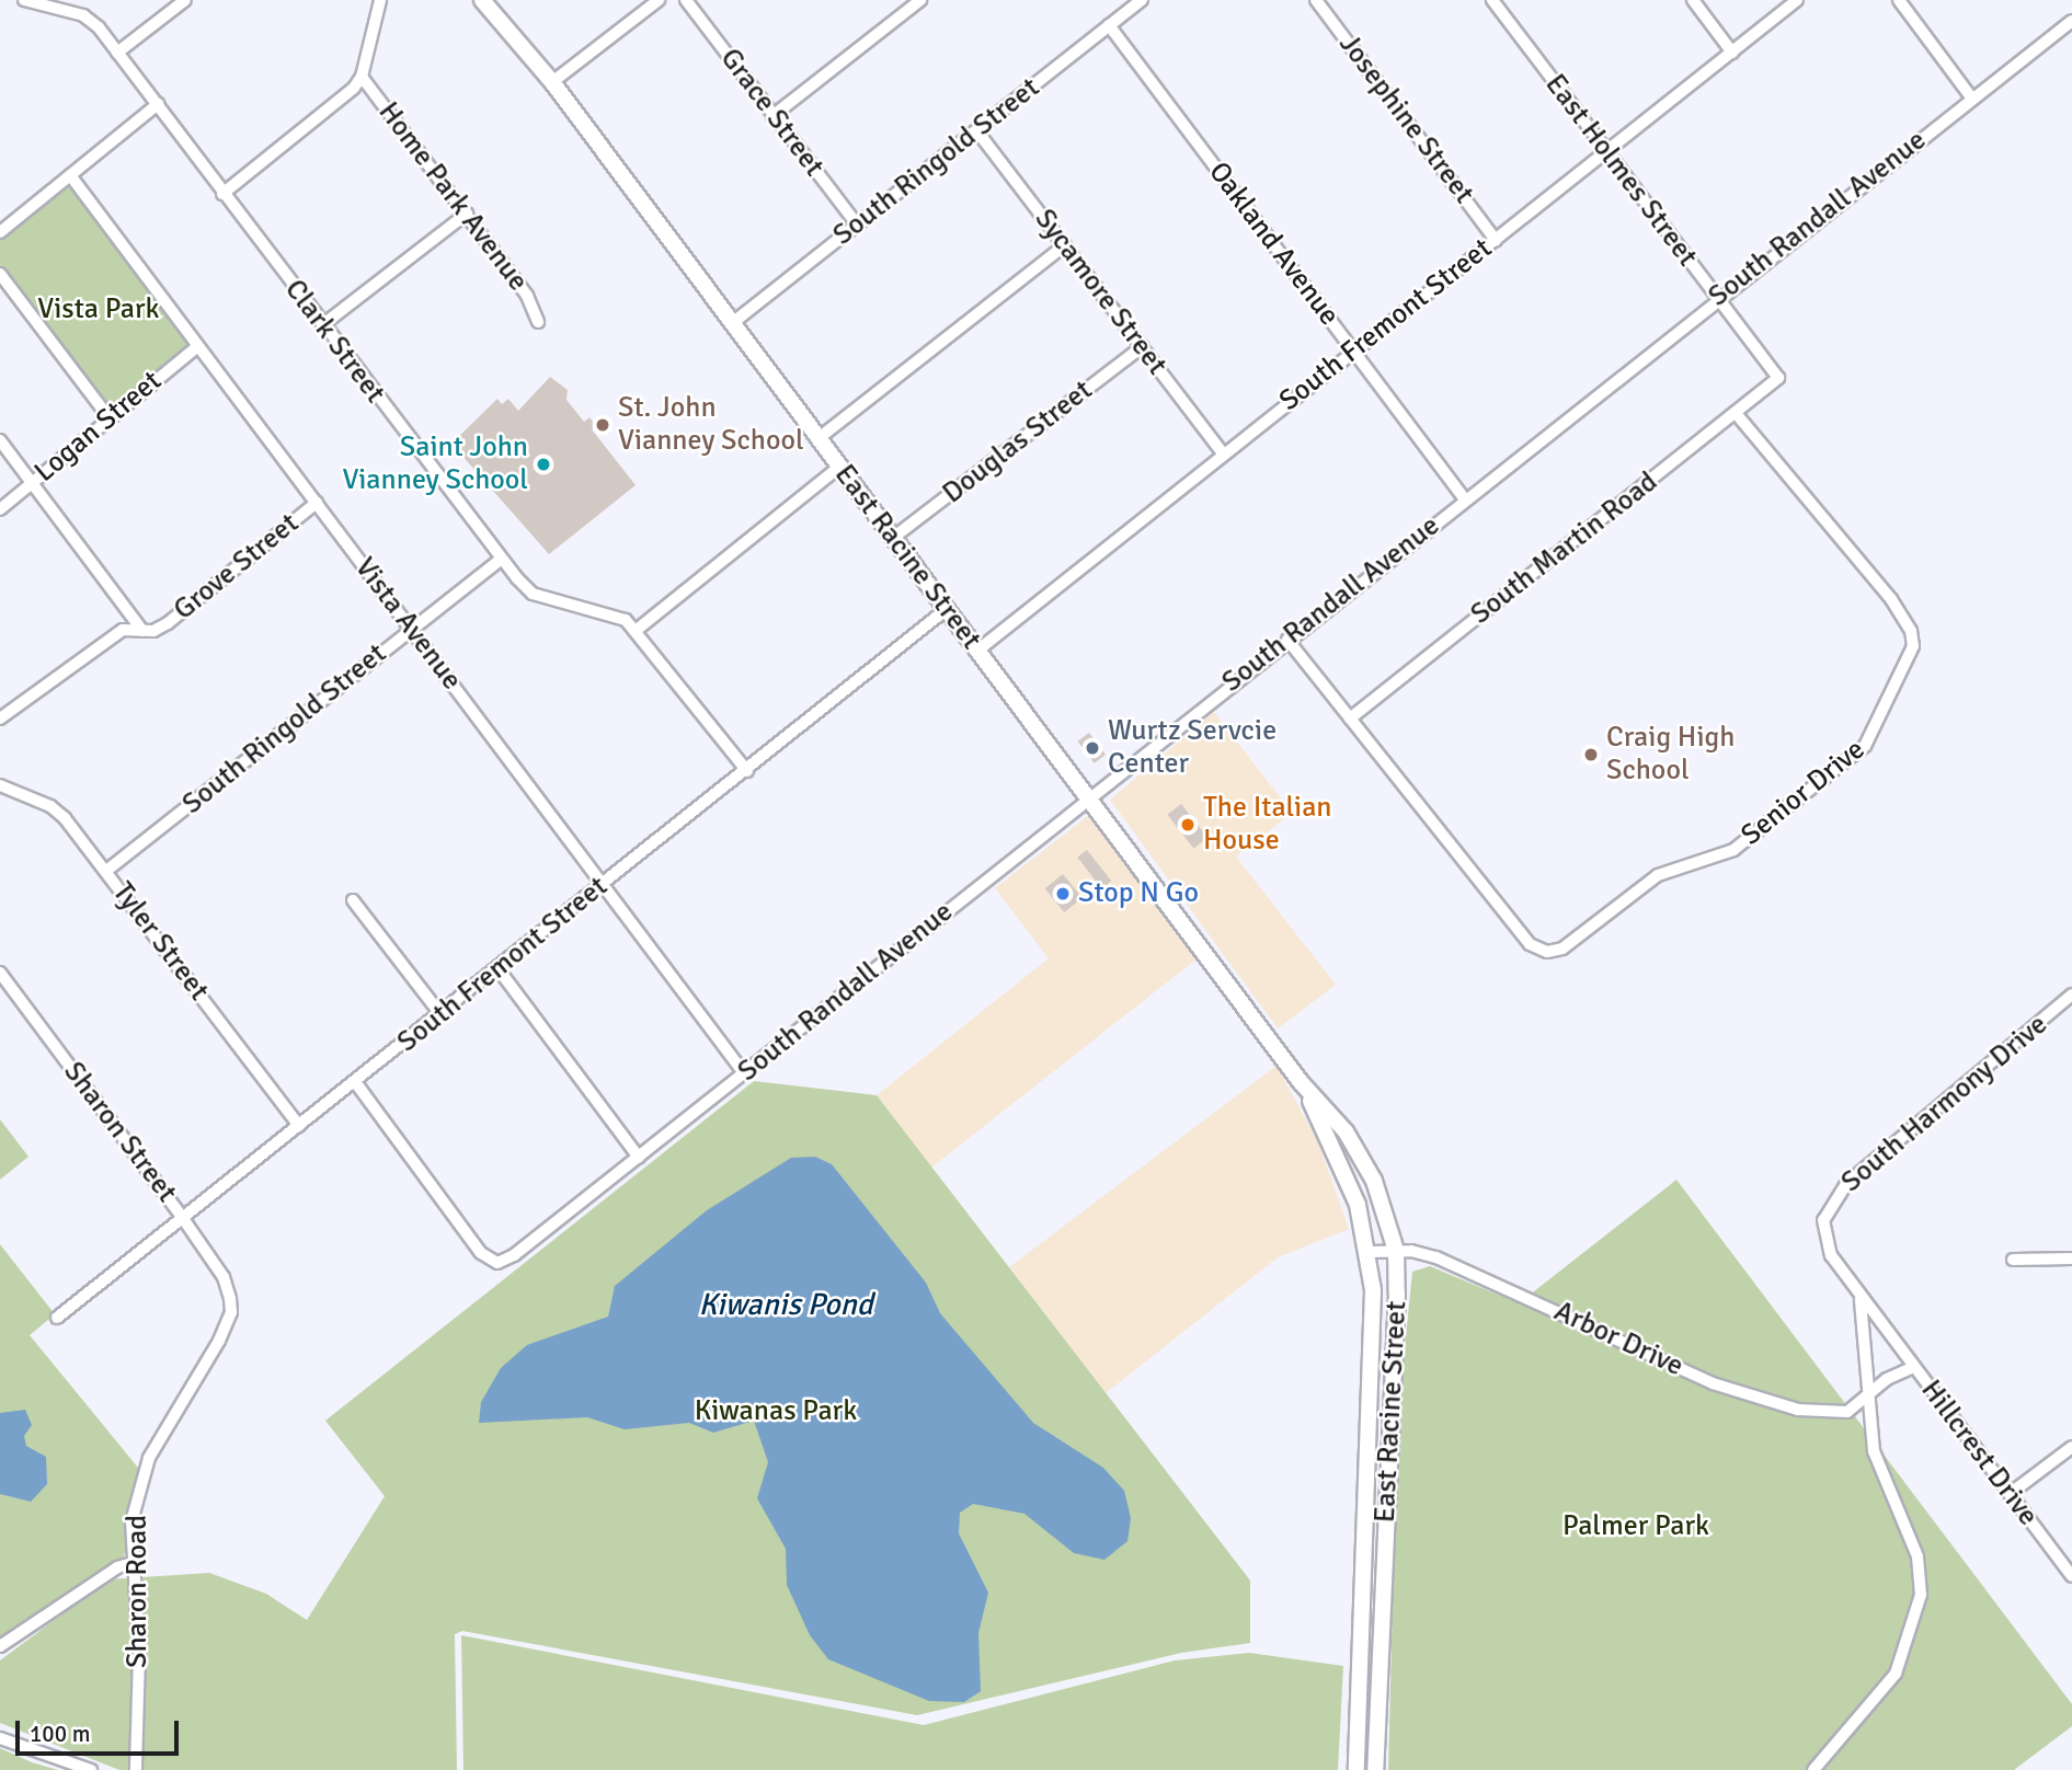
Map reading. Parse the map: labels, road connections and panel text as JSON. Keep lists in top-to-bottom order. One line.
{"streets":{"main road":["East Racine Street"],"street":["Grace Street","Josephine Street","South Ringold Street","East Holmes Street","Home Park Avenue","South Randall Avenue","Oakland Avenue","Sycamore Street","South Fremont Street","Clark Street","Logan Street","Douglas Street","South Martin Road","Grove Street","Vista Avenue","Senior Drive","Tyler Street","South Harmony Drive","Sharon Street","Arbor Drive","Hillcrest Drive","Sharon Road"]},"crossings":[["Grace Street","South Ringold Street"],["Josephine Street","South Fremont Street"],["South Ringold Street","Oakland Avenue"],["South Ringold Street","Sycamore Street"],["South Ringold Street","Clark Street"],["South Ringold Street","East Racine Street"],["South Ringold Street","Vista Avenue"],["South Ringold Street","Tyler Street"],["East Holmes Street","South Randall Avenue"],["East Holmes Street","South Fremont Street"],["East Holmes Street","South Martin Road"],["South Randall Avenue","Oakland Avenue"],["South Randall Avenue","South Fremont Street"],["South Randall Avenue","East Racine Street"],["South Randall Avenue","Vista Avenue"],["South Randall Avenue","Senior Drive"],["Oakland Avenue","South Fremont Street"],["Sycamore Street","South Fremont Street"],["Sycamore Street","Douglas Street"],["South Fremont Street","Clark Street"],["South Fremont Street","East Racine Street"],["South Fremont Street","Vista Avenue"],["South Fremont Street","Tyler Street"],["South Fremont Street","Sharon Street"],["Logan Street","Vista Avenue"],["Douglas Street","East Racine Street"],["South Martin Road","Senior Drive"],["East Racine Street","Arbor Drive"],["Grove Street","Vista Avenue"],["South Harmony Drive","Arbor Drive"],["South Harmony Drive","Hillcrest Drive"],["Sharon Street","Sharon Road"]],"water":["Kiwanis Pond"],"parks":["Vista Park","Kiwanas Park","Palmer Park"],"places":["St. John Vianney School","Saint John Vianney School","Wurtz Servcie Center","Craig High School","The Italian House","Stop N Go"],"scale_bar":"100 m"}
